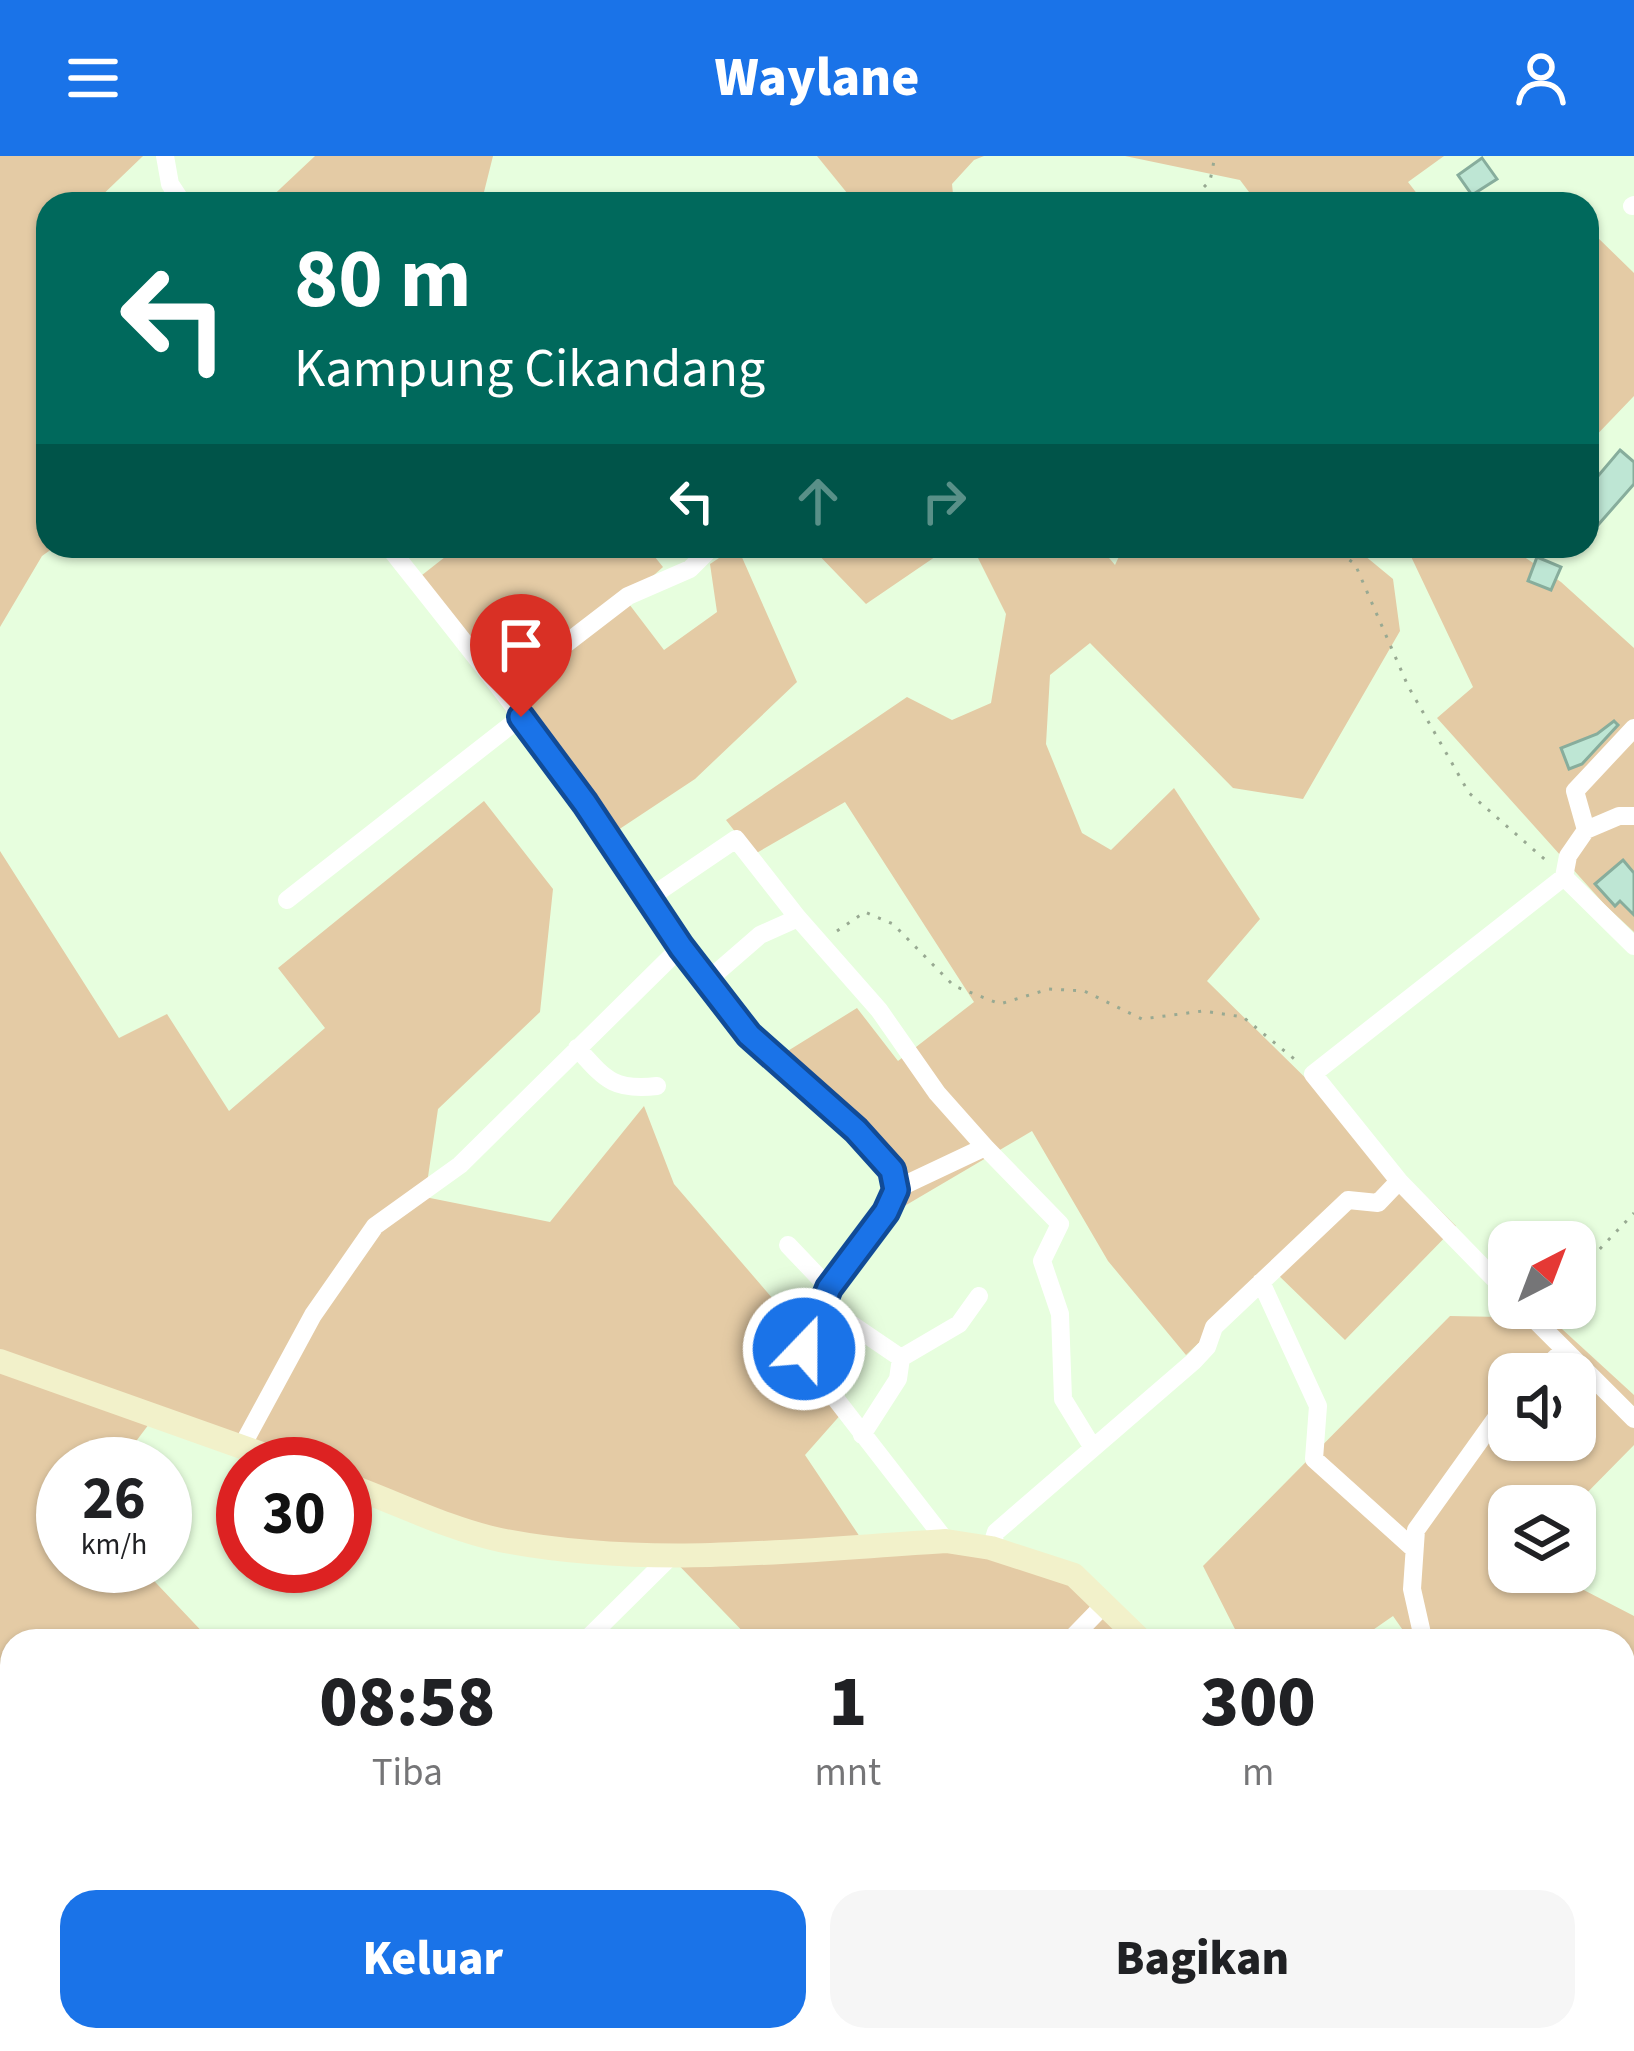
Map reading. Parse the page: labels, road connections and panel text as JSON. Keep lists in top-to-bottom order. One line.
{"north":"top right","page":{"header":"Waylane","turn":["80 m","Kampung Cikandang"],"speed":"26 km/h","limit":"30","eta":["08:58","Tiba","1","mnt","300","m"],"buttons":["Keluar","Bagikan"]}}
